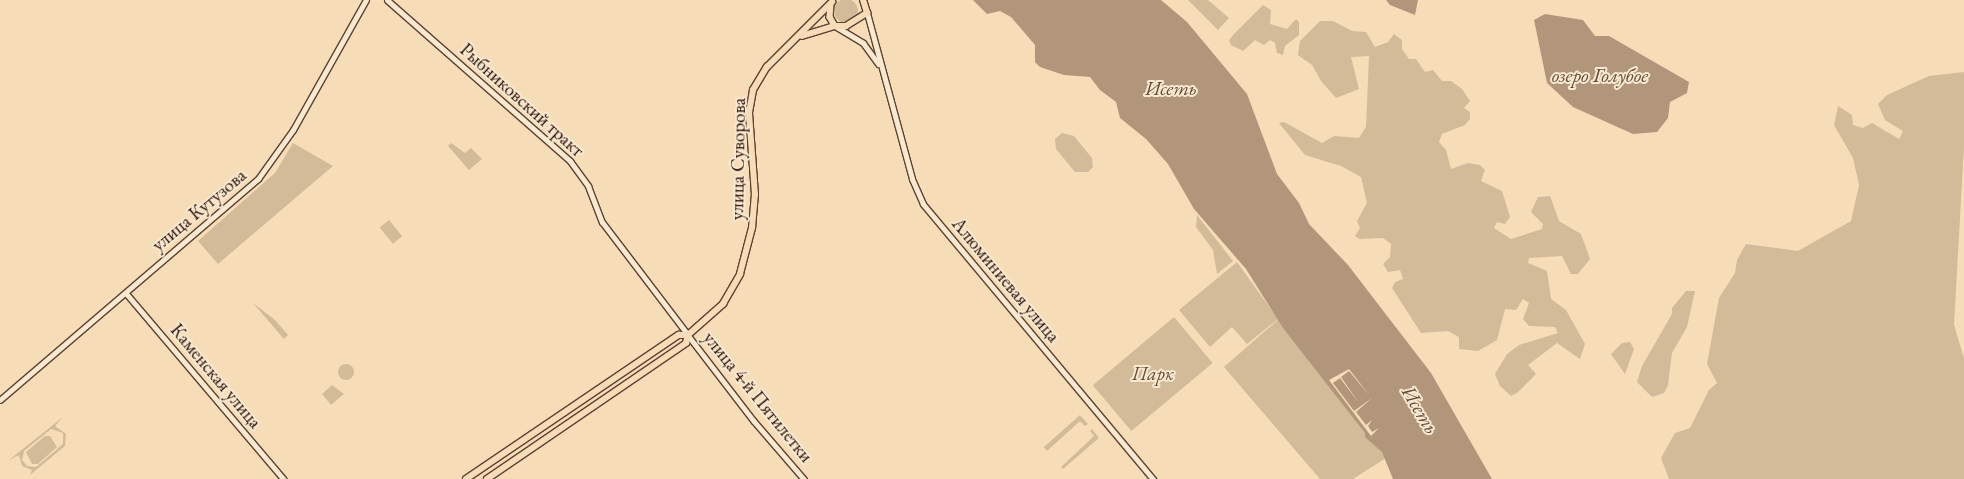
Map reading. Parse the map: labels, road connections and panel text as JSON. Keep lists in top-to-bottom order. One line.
{"streets":{"main road":["Рыбниковский тракт","улица Суворова","Алюминиевая улица"],"street":["улица Кутузова","Каменская улица","улица 4-й Пятилетки"]},"crossings":[["Рыбниковский тракт","улица Суворова"],["Рыбниковский тракт","улица 4-й Пятилетки"],["улица Суворова","улица 4-й Пятилетки"],["улица Кутузова","Каменская улица"]],"water":["озеро Голубое","Исеть"],"parks":["Парк"]}
